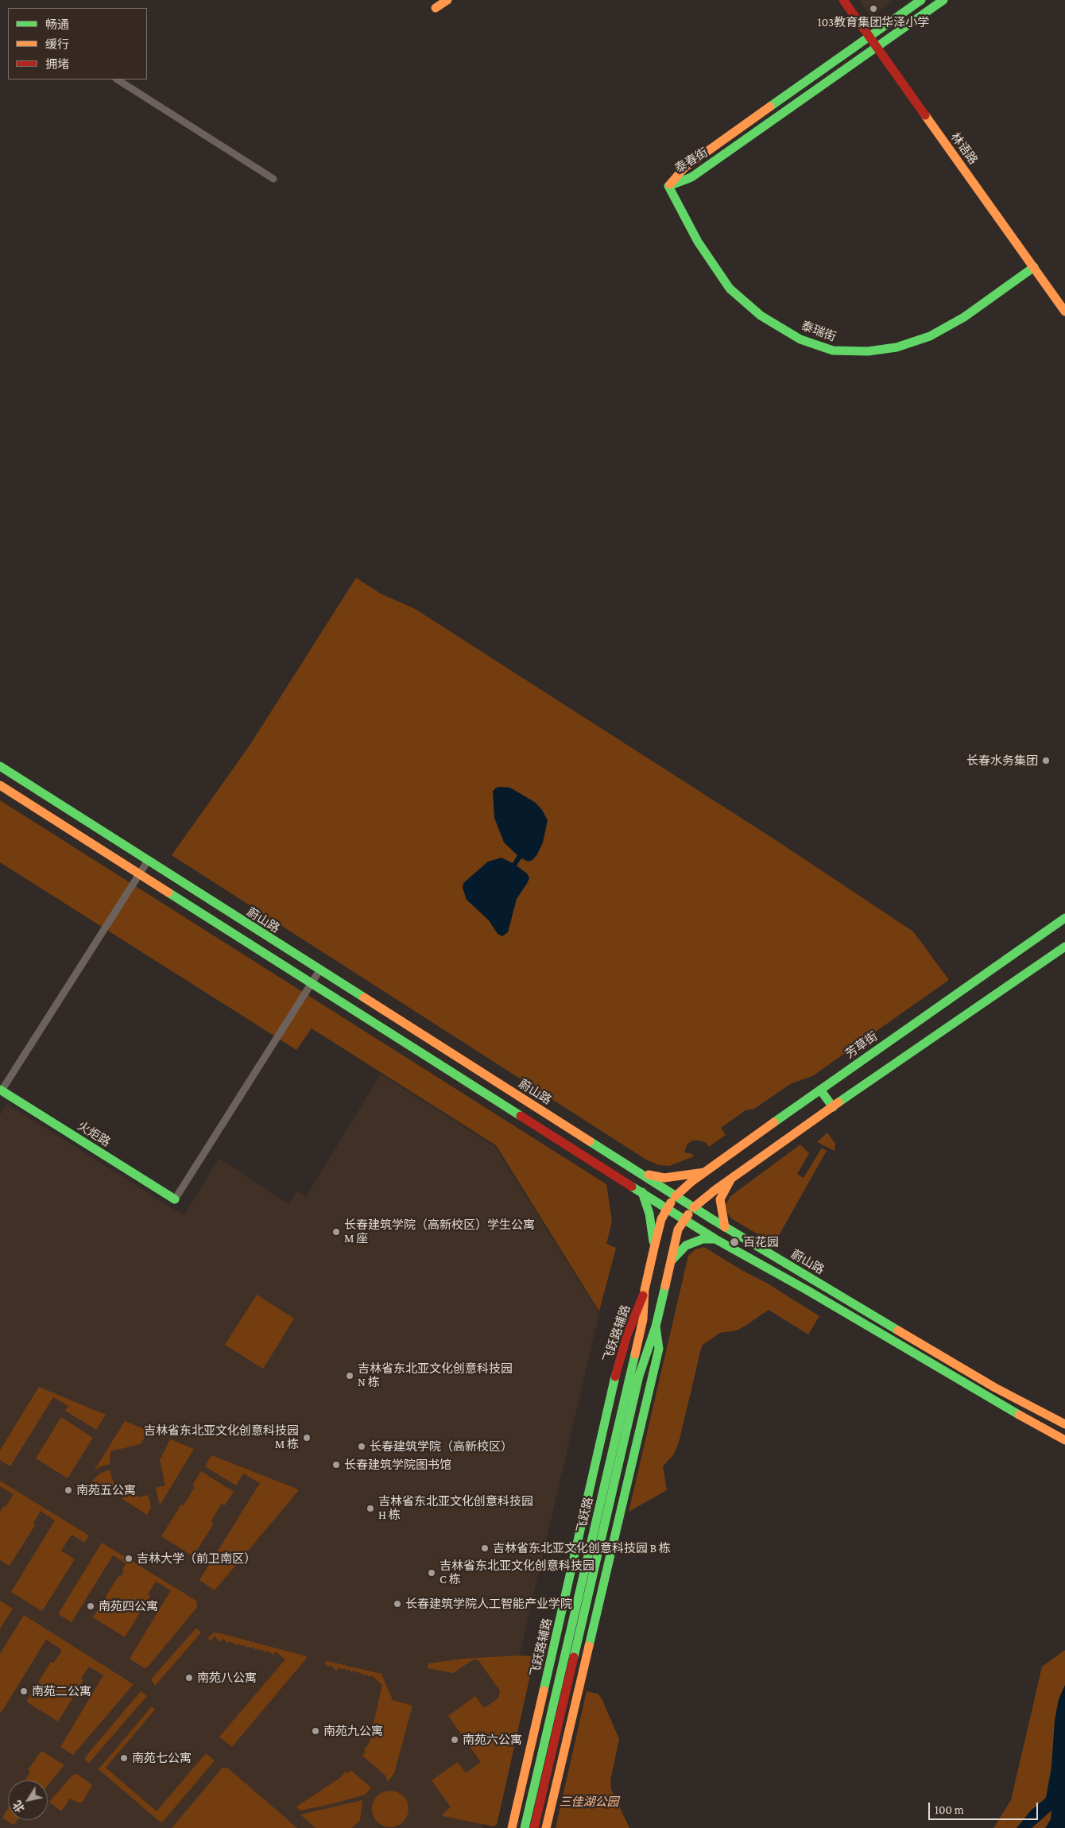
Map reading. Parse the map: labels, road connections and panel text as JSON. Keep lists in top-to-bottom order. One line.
{"streets":{"main road":["林语路","泰春街","泰瑞街","蔚山路","芳草街","火炬路","飞跃路辅路","飞跃路"]},"crossings":[["林语路","泰春街"],["林语路","泰瑞街"],["泰春街","泰瑞街"],["蔚山路","芳草街"],["蔚山路","飞跃路"],["芳草街","飞跃路"],["飞跃路辅路","飞跃路"]],"parks":["三佳湖公园"],"places":["103教育集团华泽小学","长春水务集团","长春建筑学院（高新校区）学生公寓 M 座","百花园","吉林省东北亚文化创意科技园 N 栋","吉林省东北亚文化创意科技园 M 栋","长春建筑学院（高新校区）","长春建筑学院图书馆","南苑五公寓","吉林省东北亚文化创意科技园 H 栋","吉林省东北亚文化创意科技园 B 栋","吉林大学（前卫南区）","吉林省东北亚文化创意科技园 C 栋","长春建筑学院人工智能产业学院","南苑四公寓","南苑八公寓","南苑二公寓","南苑九公寓","南苑六公寓","南苑七公寓"],"legend":["畅通","缓行","拥堵"],"scale_bar":"100 m","north":"bottom left"}
